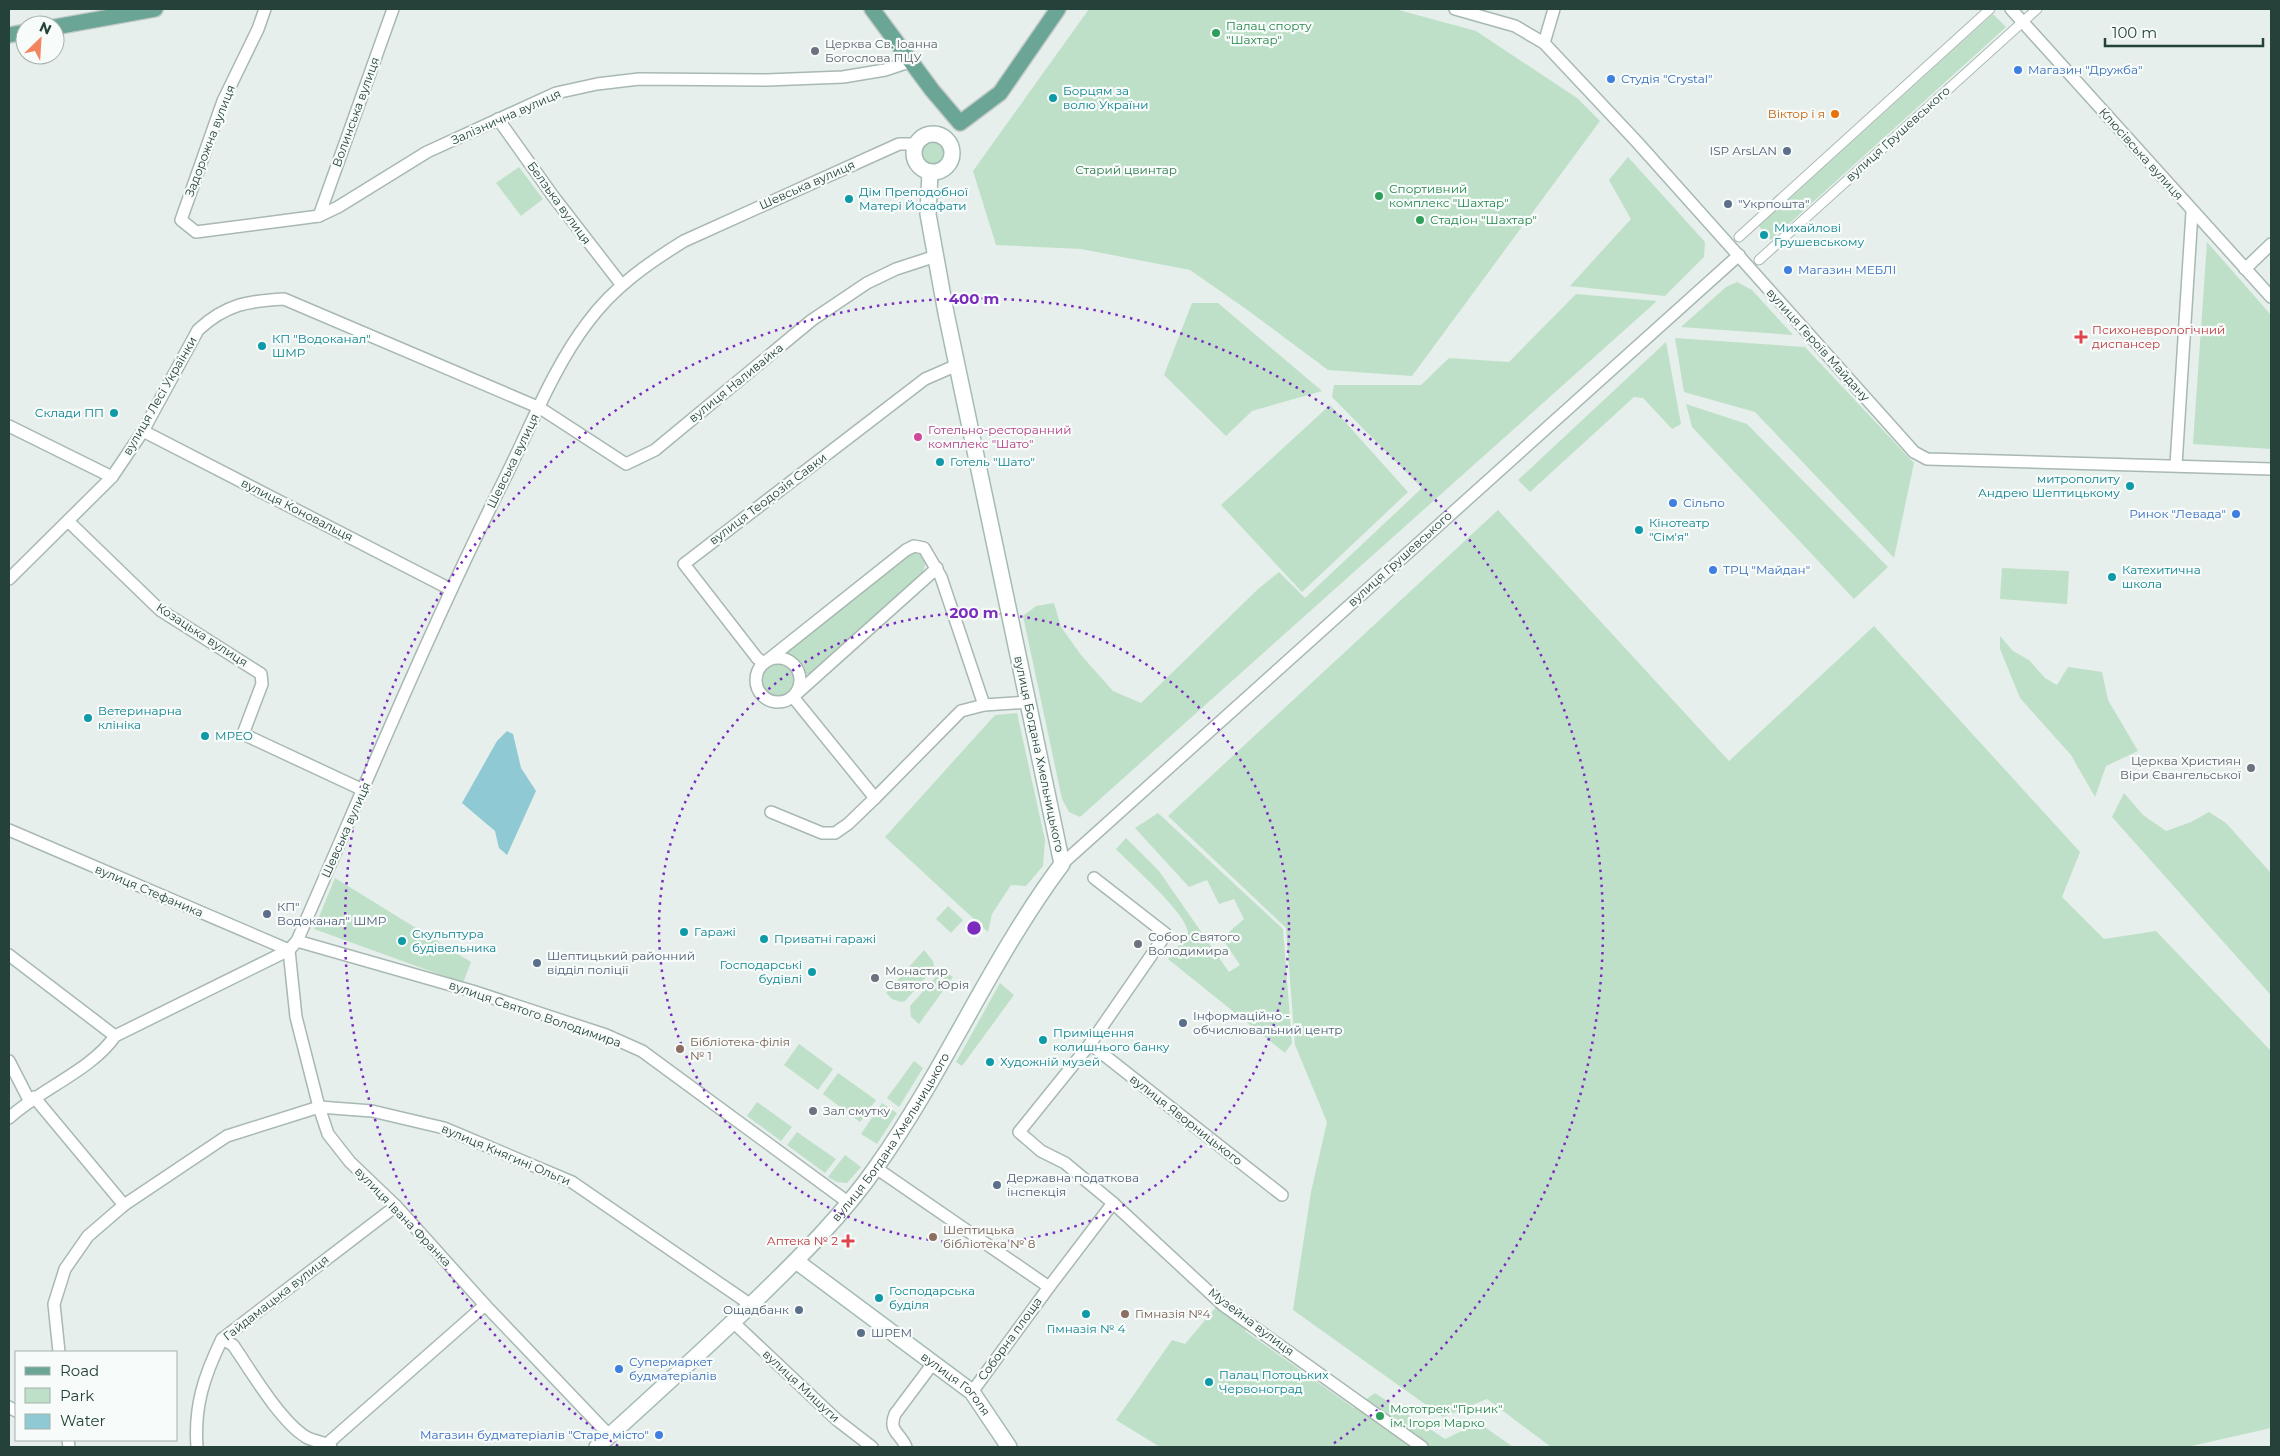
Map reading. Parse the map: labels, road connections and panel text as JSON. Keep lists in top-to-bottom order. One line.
{"streets":{"main road":["вулиця Богдана Хмельницького","вулиця Гоголя"],"street":["Волинська вулиця","Залізнична вулиця","вулиця Грушевського","Задорожна вулиця","Клюсівська вулиця","Шевська вулиця","Белзька вулиця","вулиця Героїв Майдану","вулиця Наливайка","вулиця Лесі Українки","вулиця Теодозія Савки","вулиця Коновальця","Козацька вулиця","вулиця Стефаника","вулиця Святого Володимира","вулиця Яворницького","вулиця Княгині Ольги","вулиця Івана Франка","Гайдамацька вулиця","Музейна вулиця","Соборна площа","вулиця Мишуги"]},"crossings":[["Волинська вулиця","Залізнична вулиця"],["Залізнична вулиця","Задорожна вулиця"],["Залізнична вулиця","Белзька вулиця"],["вулиця Грушевського","Клюсівська вулиця"],["вулиця Грушевського","вулиця Героїв Майдану"],["вулиця Грушевського","вулиця Богдана Хмельницького"],["Шевська вулиця","Белзька вулиця"],["Шевська вулиця","вулиця Наливайка"],["Шевська вулиця","вулиця Лесі Українки"],["Шевська вулиця","вулиця Коновальця"],["Шевська вулиця","Козацька вулиця"],["Шевська вулиця","вулиця Богдана Хмельницького"],["Шевська вулиця","вулиця Стефаника"],["Шевська вулиця","вулиця Святого Володимира"],["Шевська вулиця","вулиця Івана Франка"],["вулиця Наливайка","вулиця Лесі Українки"],["вулиця Наливайка","вулиця Богдана Хмельницького"],["вулиця Лесі Українки","вулиця Коновальця"],["вулиця Лесі Українки","Козацька вулиця"],["вулиця Теодозія Савки","вулиця Богдана Хмельницького"],["вулиця Богдана Хмельницького","вулиця Святого Володимира"],["вулиця Богдана Хмельницького","вулиця Княгині Ольги"],["вулиця Богдана Хмельницького","вулиця Івана Франка"],["вулиця Богдана Хмельницького","Соборна площа"],["вулиця Богдана Хмельницького","вулиця Гоголя"],["вулиця Богдана Хмельницького","вулиця Мишуги"],["вулиця Стефаника","вулиця Святого Володимира"],["вулиця Стефаника","вулиця Івана Франка"],["вулиця Святого Володимира","вулиця Івана Франка"],["вулиця Яворницького","Музейна вулиця"],["вулиця Княгині Ольги","вулиця Івана Франка"],["вулиця Івана Франка","Гайдамацька вулиця"],["Соборна площа","вулиця Гоголя"]],"parks":["Старий цвинтар"],"places":{"other":["Палац спорту \"Шахтар\"","Церква Св. Іоанна Богослова ПЦУ","Магазин \"Дружба\"","Студія \"Crystal\"","Борцям за волю України","Віктор і я","ISP ArsLAN","Спортивний комплекс \"Шахтар\"","Дім Преподобної Матері Йосафати","\"Укрпошта\"","Стадіон \"Шахтар\"","Михайлові Грушевському","Магазин МЕБЛІ","КП \"Водоканал\" ШМР","Склади ПП","Готельно-ресторанний комплекс \"Шато\"","Готель \"Шато\"","митрополиту Андрею Шептицькому","Сільпо","Ринок \"Левада\"","Кінотеатр \"Сім'я\"","ТРЦ \"Майдан\"","Катехитична школа","Ветеринарна клініка","МРЕО","Церква Християн Віри Євангельської","КП\" Водоканал\" ШМР","Гаражі","Приватні гаражі","Скульптура будівельника","Собор Святого Володимира","Шептицький районний відділ поліції","Господарські будівлі","Монастир Святого Юрія","Інформаційно - обчислювальний центр","Приміщення колишнього банку","Бiблiотека-фiлiя № 1","Художній музей","Зал смутку","Державна податкова інспекція","Шептицька бібліотека № 8","Господарська буділя","Ощадбанк","Гімназія № 4","Гімназія №4","ШРЕМ","Супермаркет будматеріалів","Палац Потоцьких Червоноград","Мототрек \"Гірник\" ім. Ігоря Марко","Магазин будматеріалів \"Старе місто\""],"health":["Психоневрологічний диспансер","Аптека № 2"]},"legend":["Road","Park","Water"],"scale_bar":"100 m","north":"top right","rings":["400 m","200 m"]}
